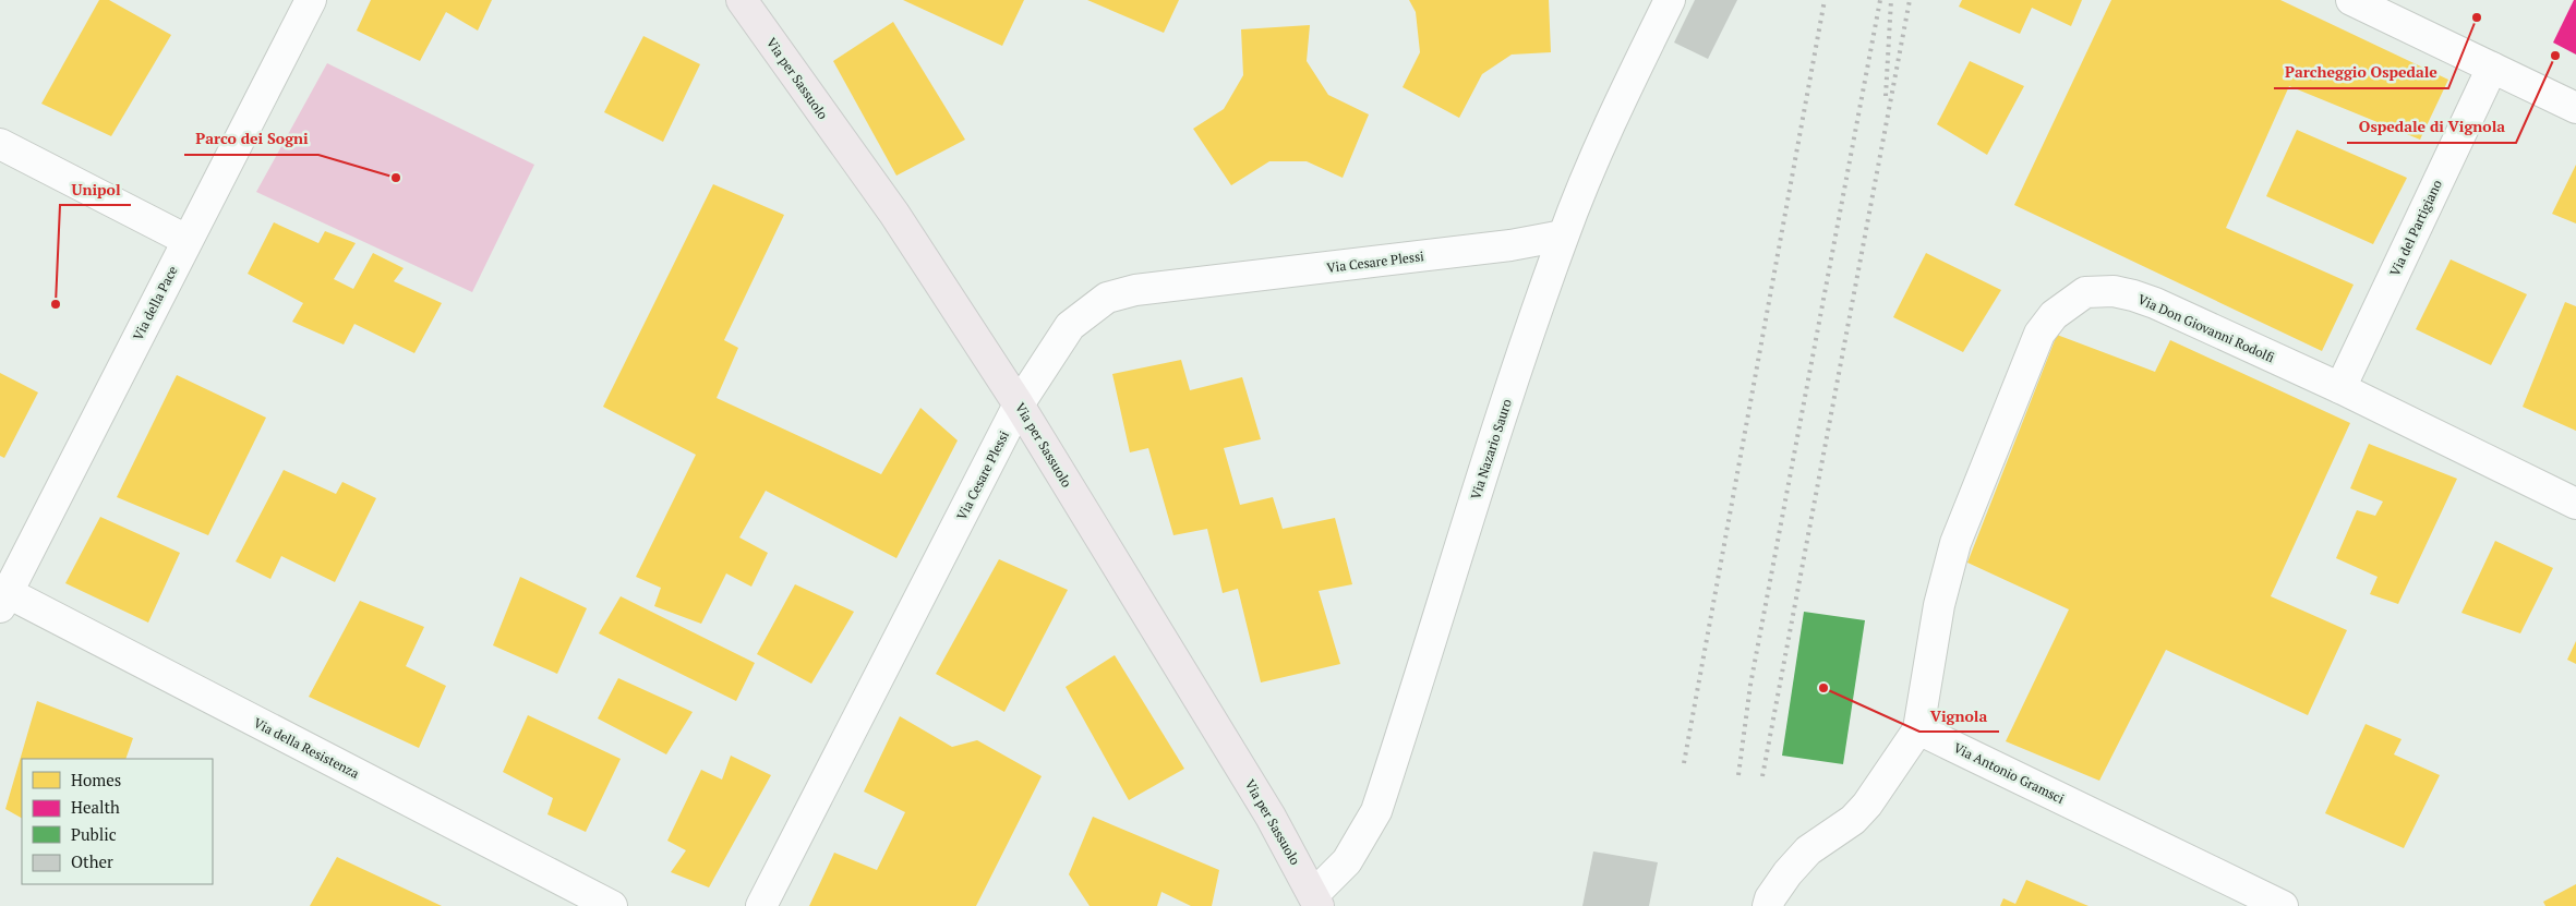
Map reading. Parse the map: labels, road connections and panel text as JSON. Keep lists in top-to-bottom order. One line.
{"streets":{"main road":["Via per Sassuolo"],"street":["Via del Partigiano","Via Cesare Plessi","Via della Pace","Via Don Giovanni Rodolfi","Via Nazario Sauro","Via della Resistenza","Via Antonio Gramsci"]},"crossings":[["Via per Sassuolo","Via Cesare Plessi"],["Via per Sassuolo","Via Nazario Sauro"],["Via del Partigiano","Via Don Giovanni Rodolfi"],["Via Cesare Plessi","Via Nazario Sauro"],["Via della Pace","Via della Resistenza"],["Via Don Giovanni Rodolfi","Via Antonio Gramsci"]],"places":["Parcheggio Ospedale","Ospedale di Vignola","Parco dei Sogni","Unipol","Vignola"],"legend":["Homes","Health","Public","Other"]}
